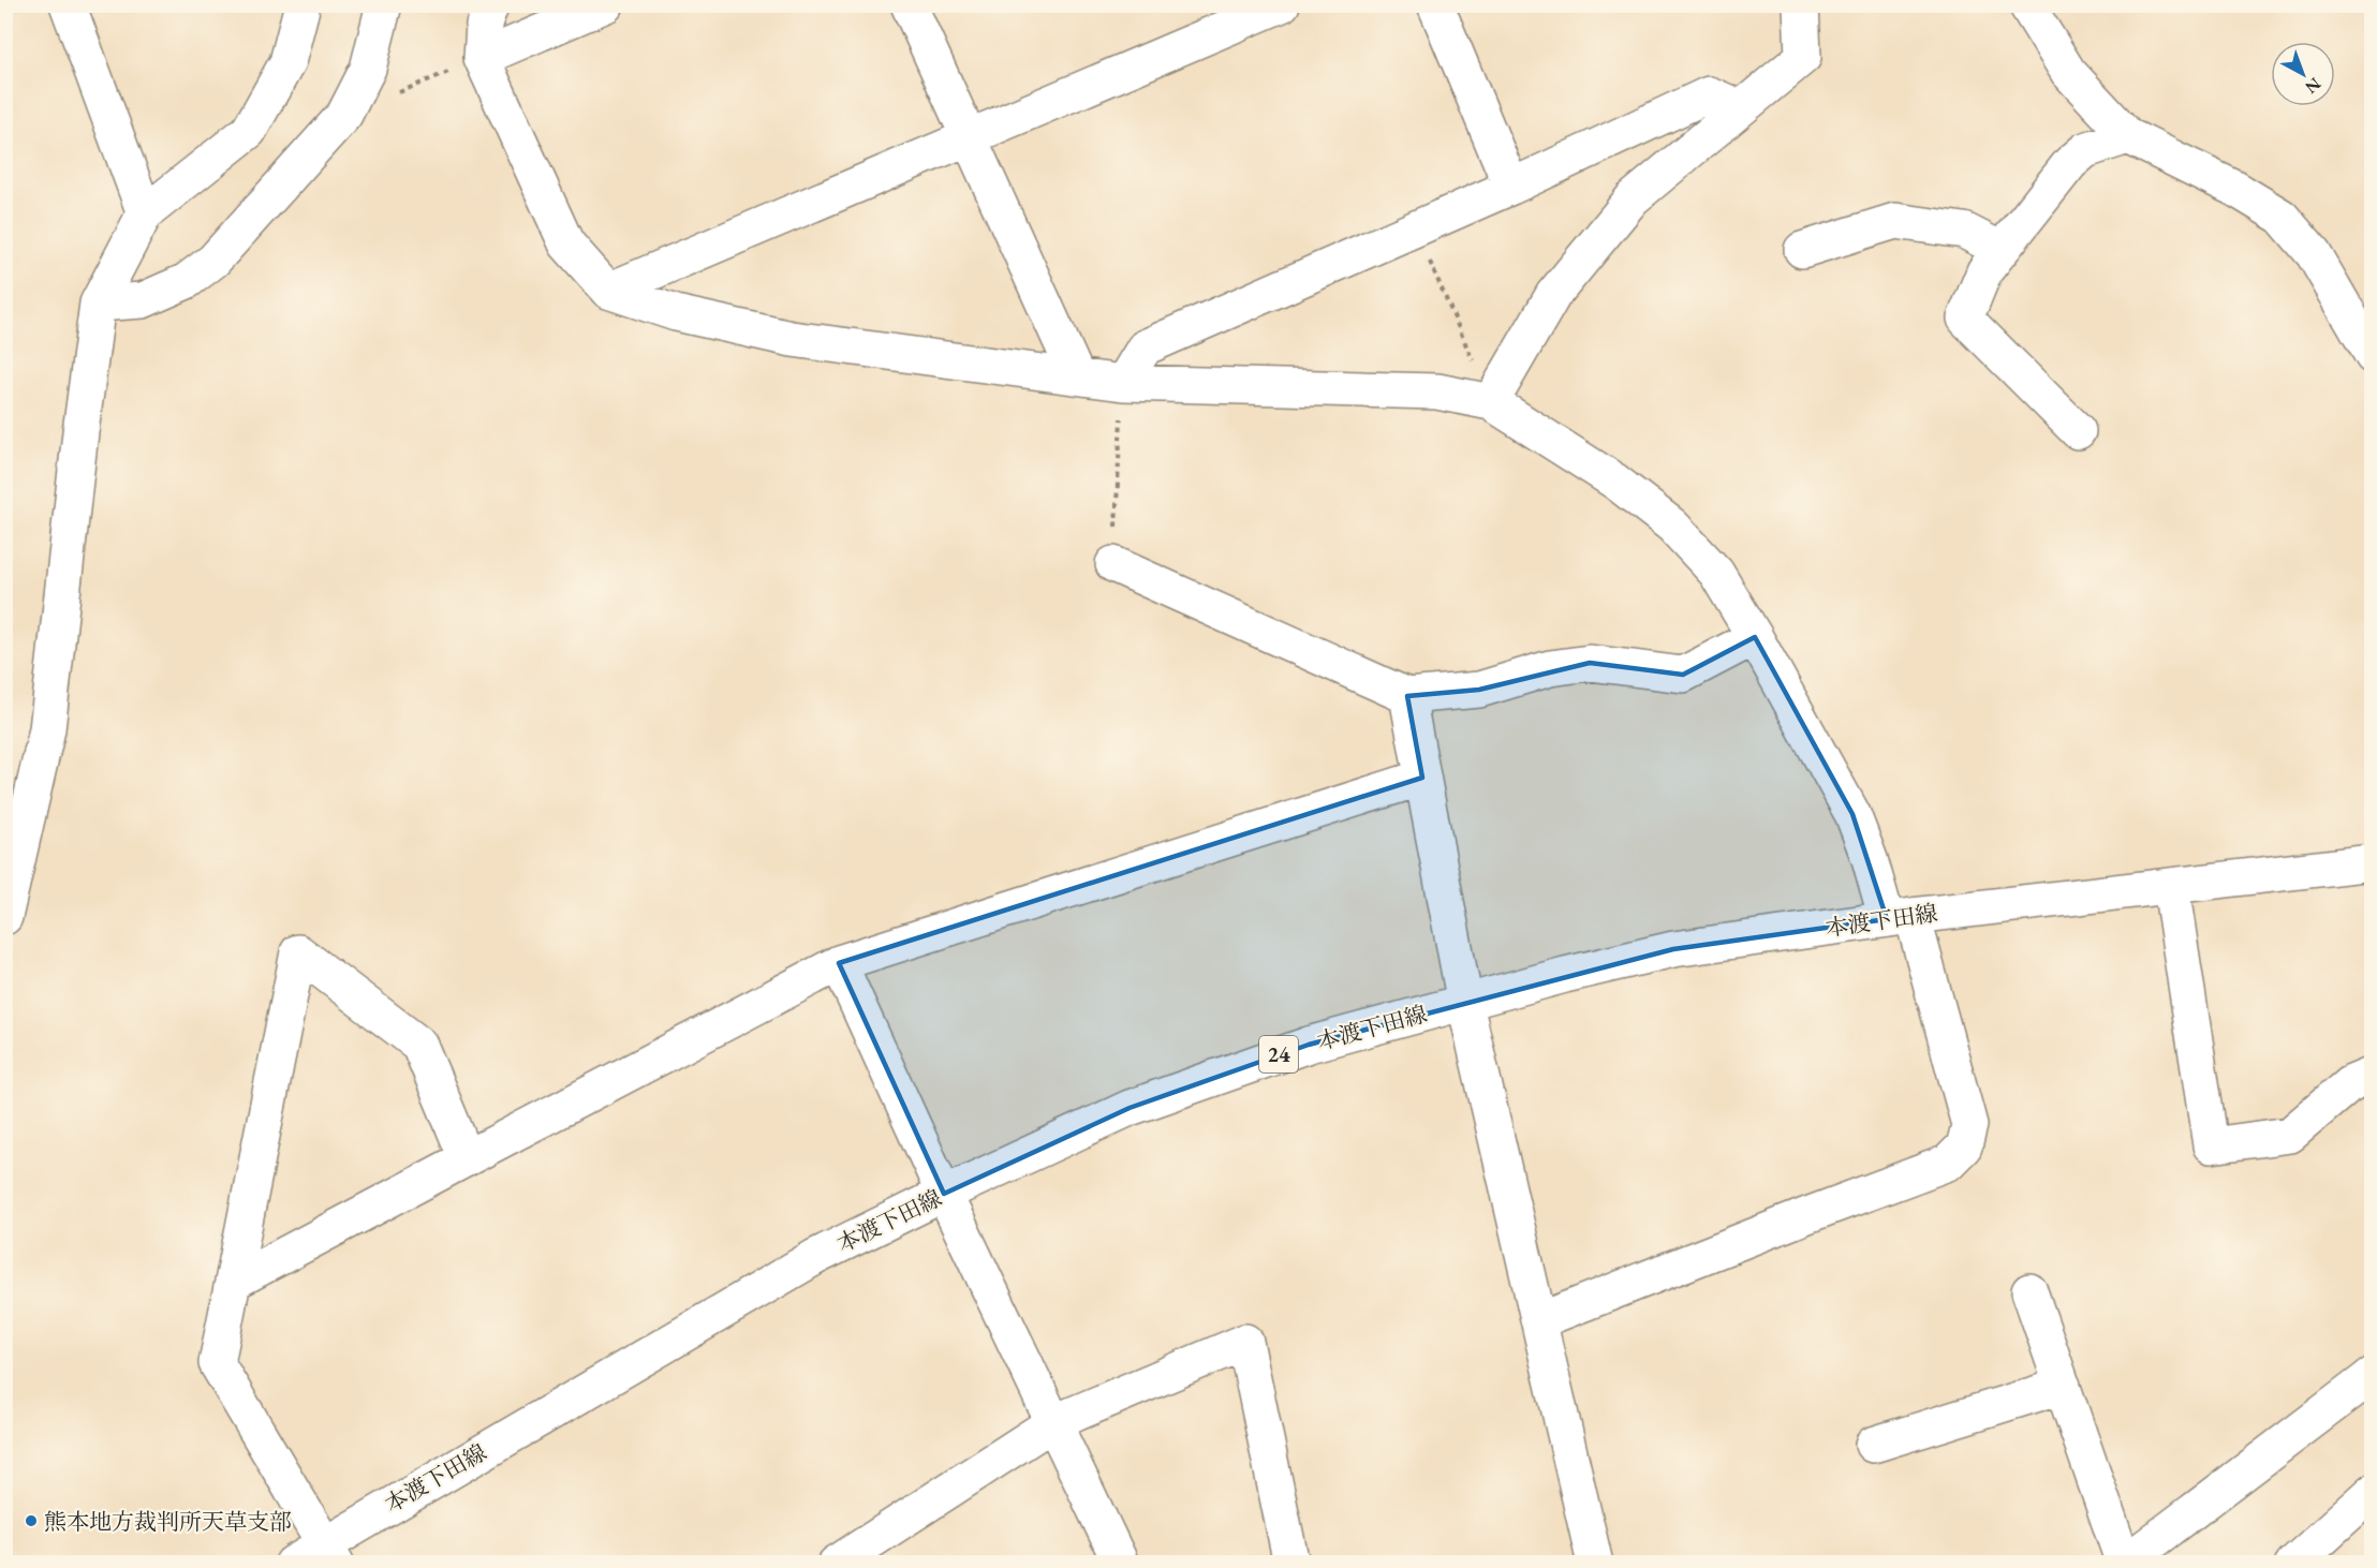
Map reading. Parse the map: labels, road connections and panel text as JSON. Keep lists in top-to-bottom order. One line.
{"streets":{"street":["本渡下田線","24"]},"places":["熊本地方裁判所天草支部"],"north":"bottom right"}
